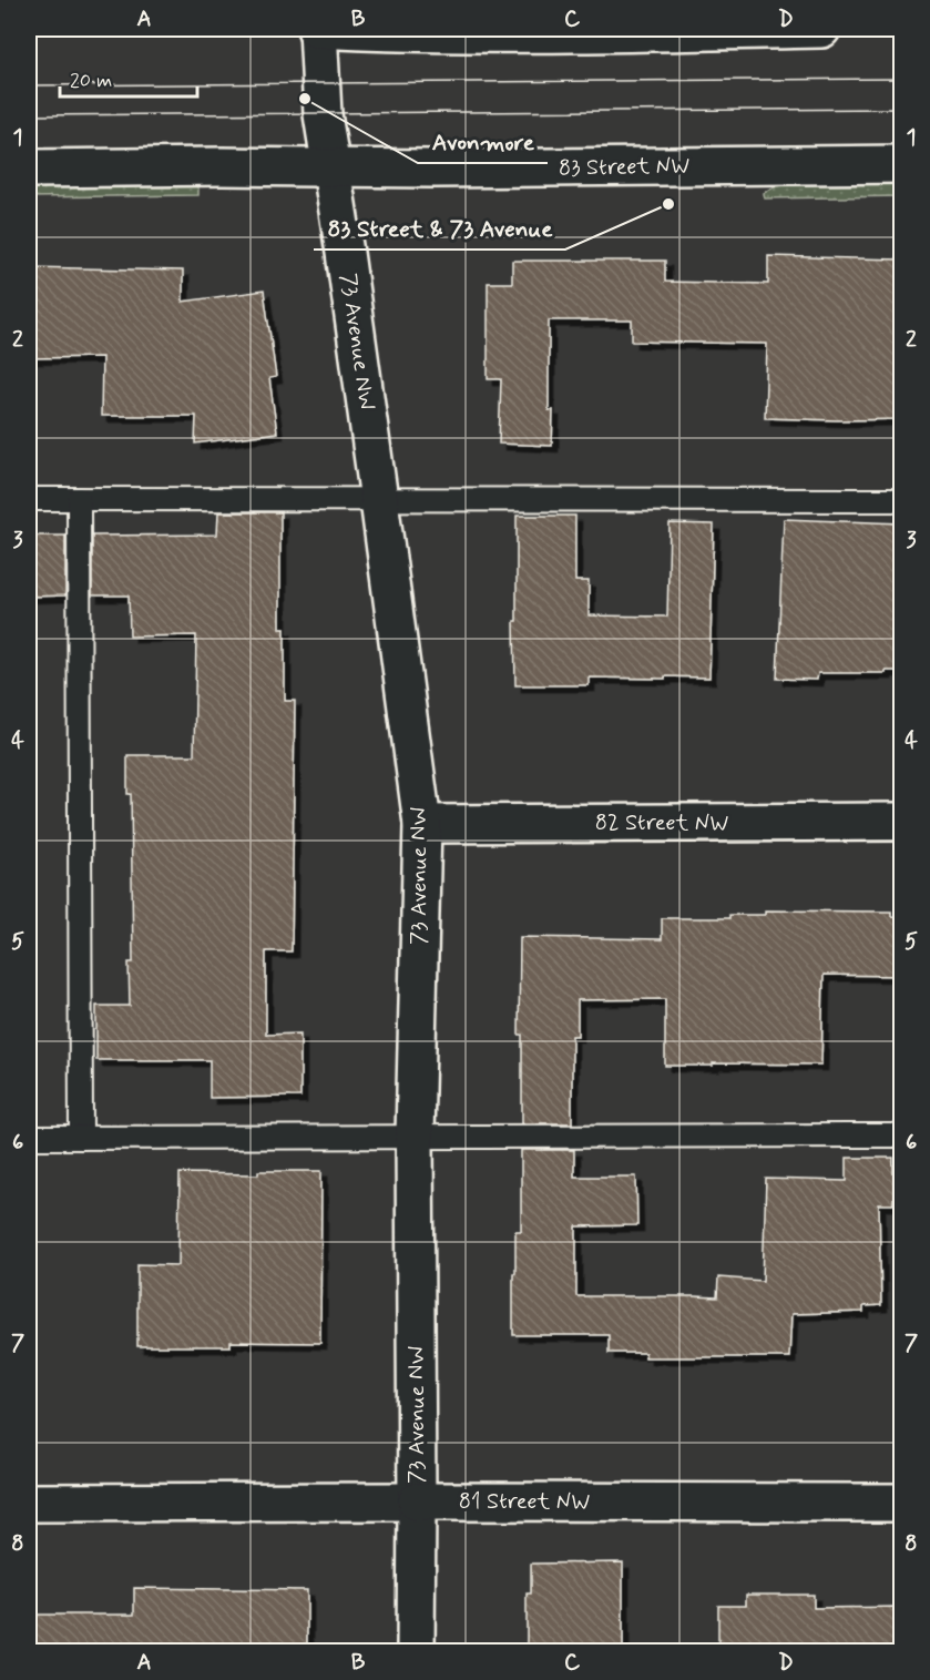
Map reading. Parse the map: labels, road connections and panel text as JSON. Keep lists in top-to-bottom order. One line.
{"streets":{"street":["83 Street NW","73 Avenue NW","82 Street NW","81 Street NW"]},"crossings":[["83 Street NW","73 Avenue NW"],["73 Avenue NW","82 Street NW"],["73 Avenue NW","81 Street NW"]],"places":["Avonmore","83 Street & 73 Avenue"],"scale_bar":"20 m","grid":{"columns":["A","B","C","D"],"rows":["1","2","3","4","5","6","7","8"]}}
